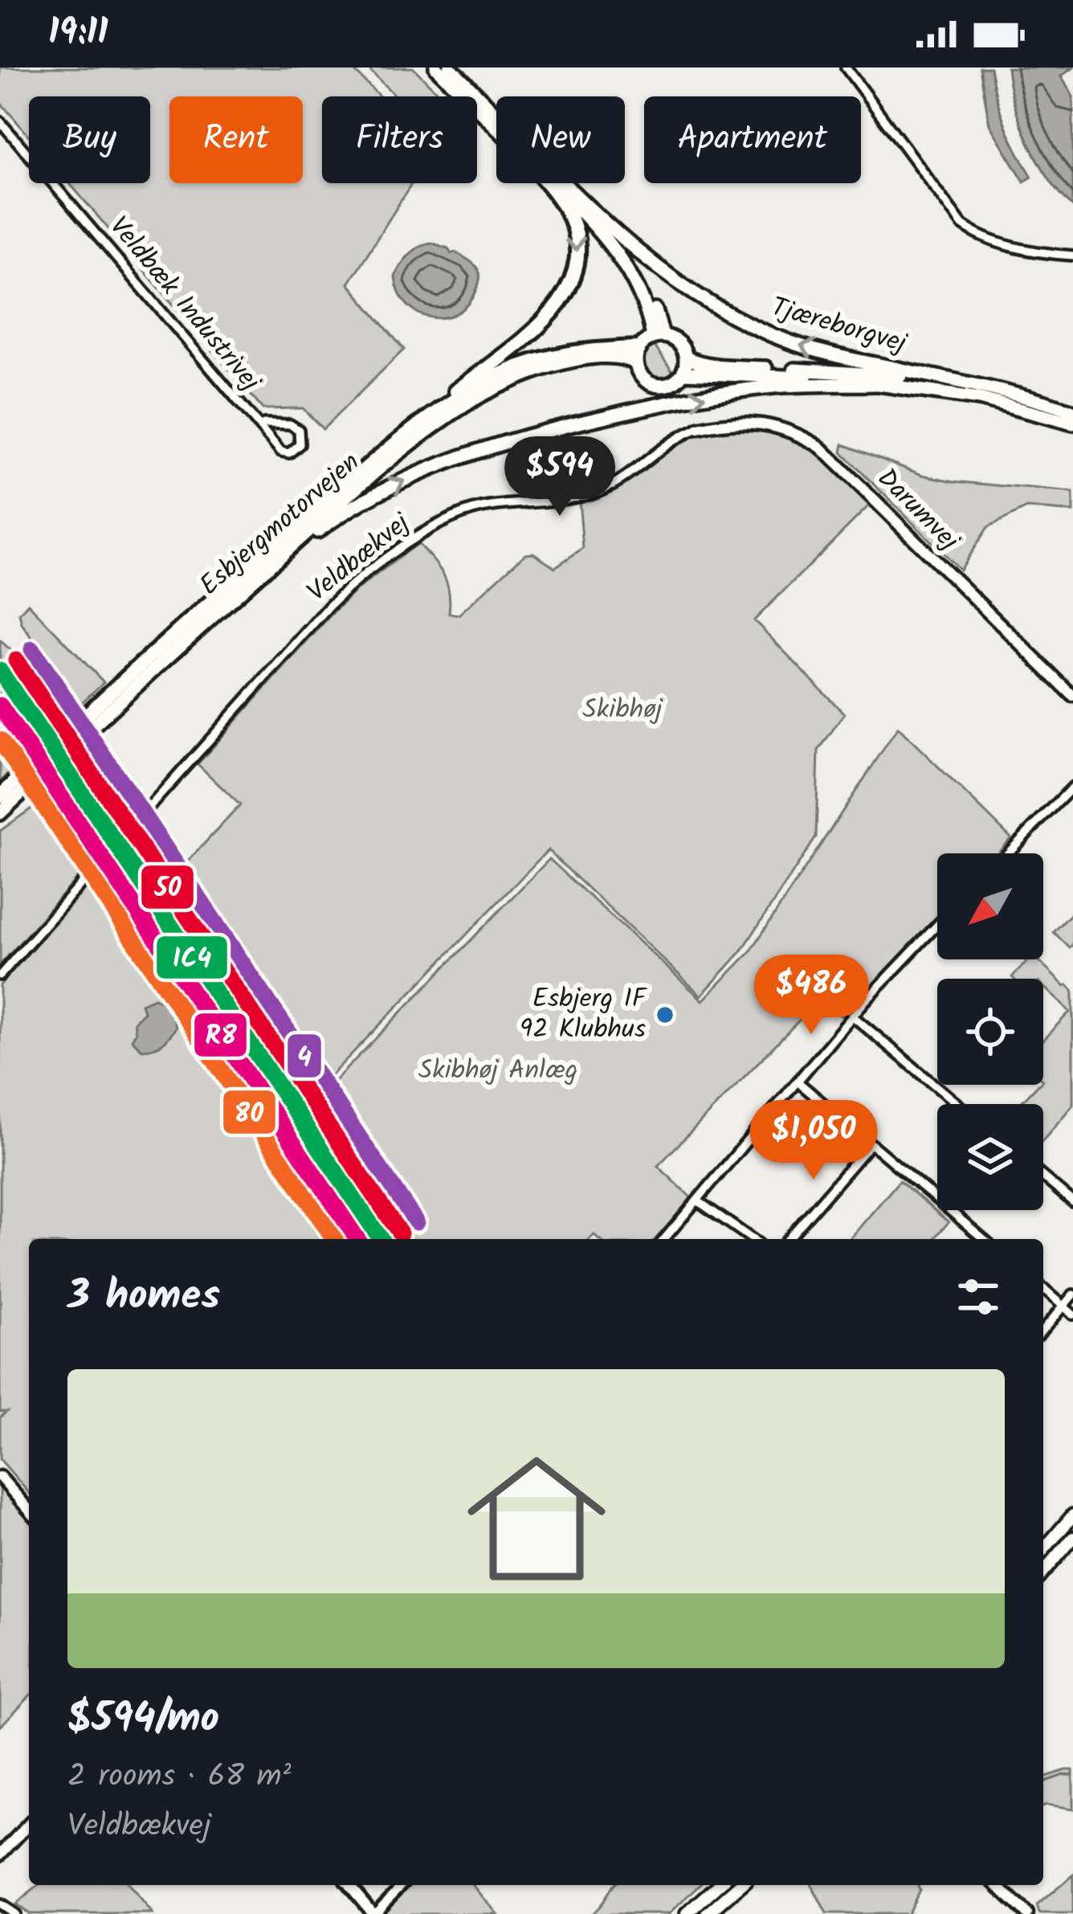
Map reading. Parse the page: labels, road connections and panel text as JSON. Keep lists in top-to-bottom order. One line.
{"streets":{"highway":["Tjæreborgvej","Esbjergmotorvejen"],"street":["Veldbæk Industrivej","Darumvej","Veldbækvej"]},"crossings":[["Tjæreborgvej","Esbjergmotorvejen"],["Darumvej","Veldbækvej"]],"parks":["Skibhøj","Skibhøj Anlæg"],"places":["Esbjerg IF 92 Klubhus"],"lines":["transit line 4","transit line 50","transit line IC4","transit line R8","transit line 80"],"north":"bottom left","page":{"status":"19:11","chip":["Buy","Rent","Filters","New","Apartment"],"price":["$594","$486","$1,050"],"heading":"3 homes","list":[{"name":"$594/mo","note":"2 rooms · 68 m² · Veldbækvej"}]}}
